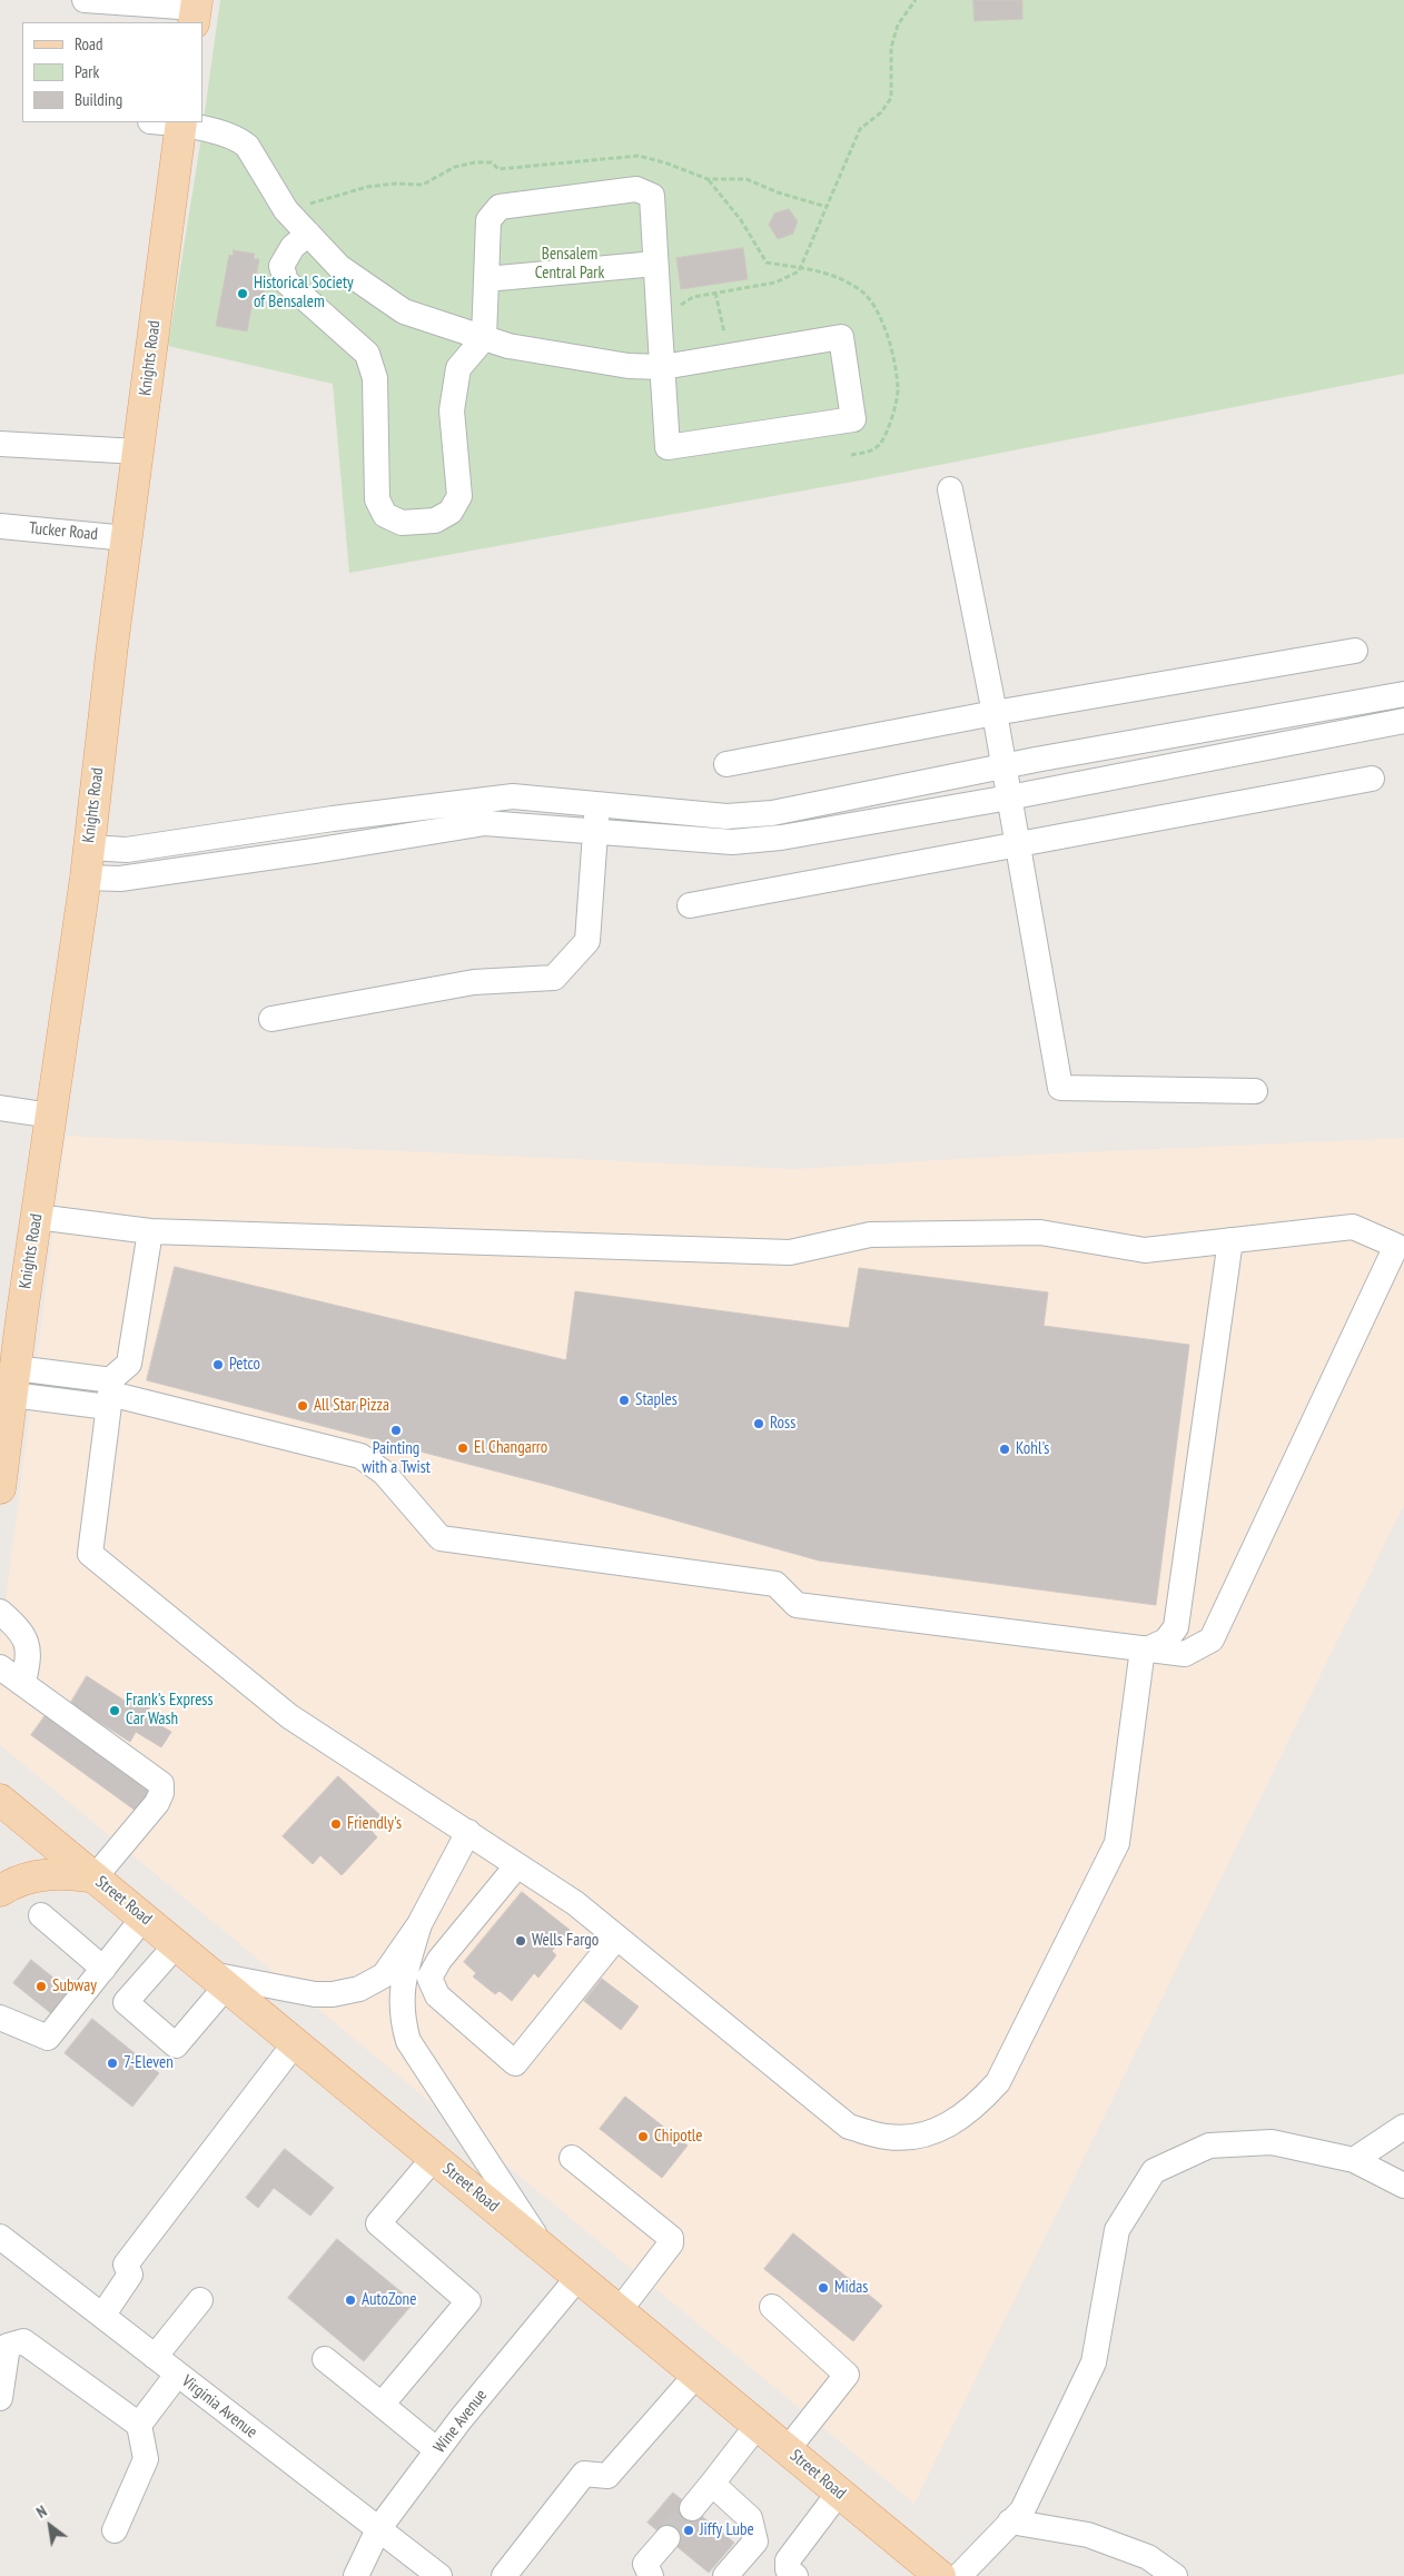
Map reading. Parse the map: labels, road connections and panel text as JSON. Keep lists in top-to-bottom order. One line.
{"streets":{"main road":["Knights Road","Street Road"],"street":["Tucker Road","Virginia Avenue","Wine Avenue"]},"crossings":[["Knights Road","Tucker Road"],["Street Road","Wine Avenue"],["Virginia Avenue","Wine Avenue"]],"parks":["Bensalem Central Park"],"places":["Historical Society of Bensalem","Petco","Staples","All Star Pizza","Ross","Painting with a Twist","El Changarro","Kohl's","Frank's Express Car Wash","Friendly's","Wells Fargo","Subway","7-Eleven","Chipotle","Midas","AutoZone","Jiffy Lube"],"legend":["Road","Park","Building"],"north":"top left"}
